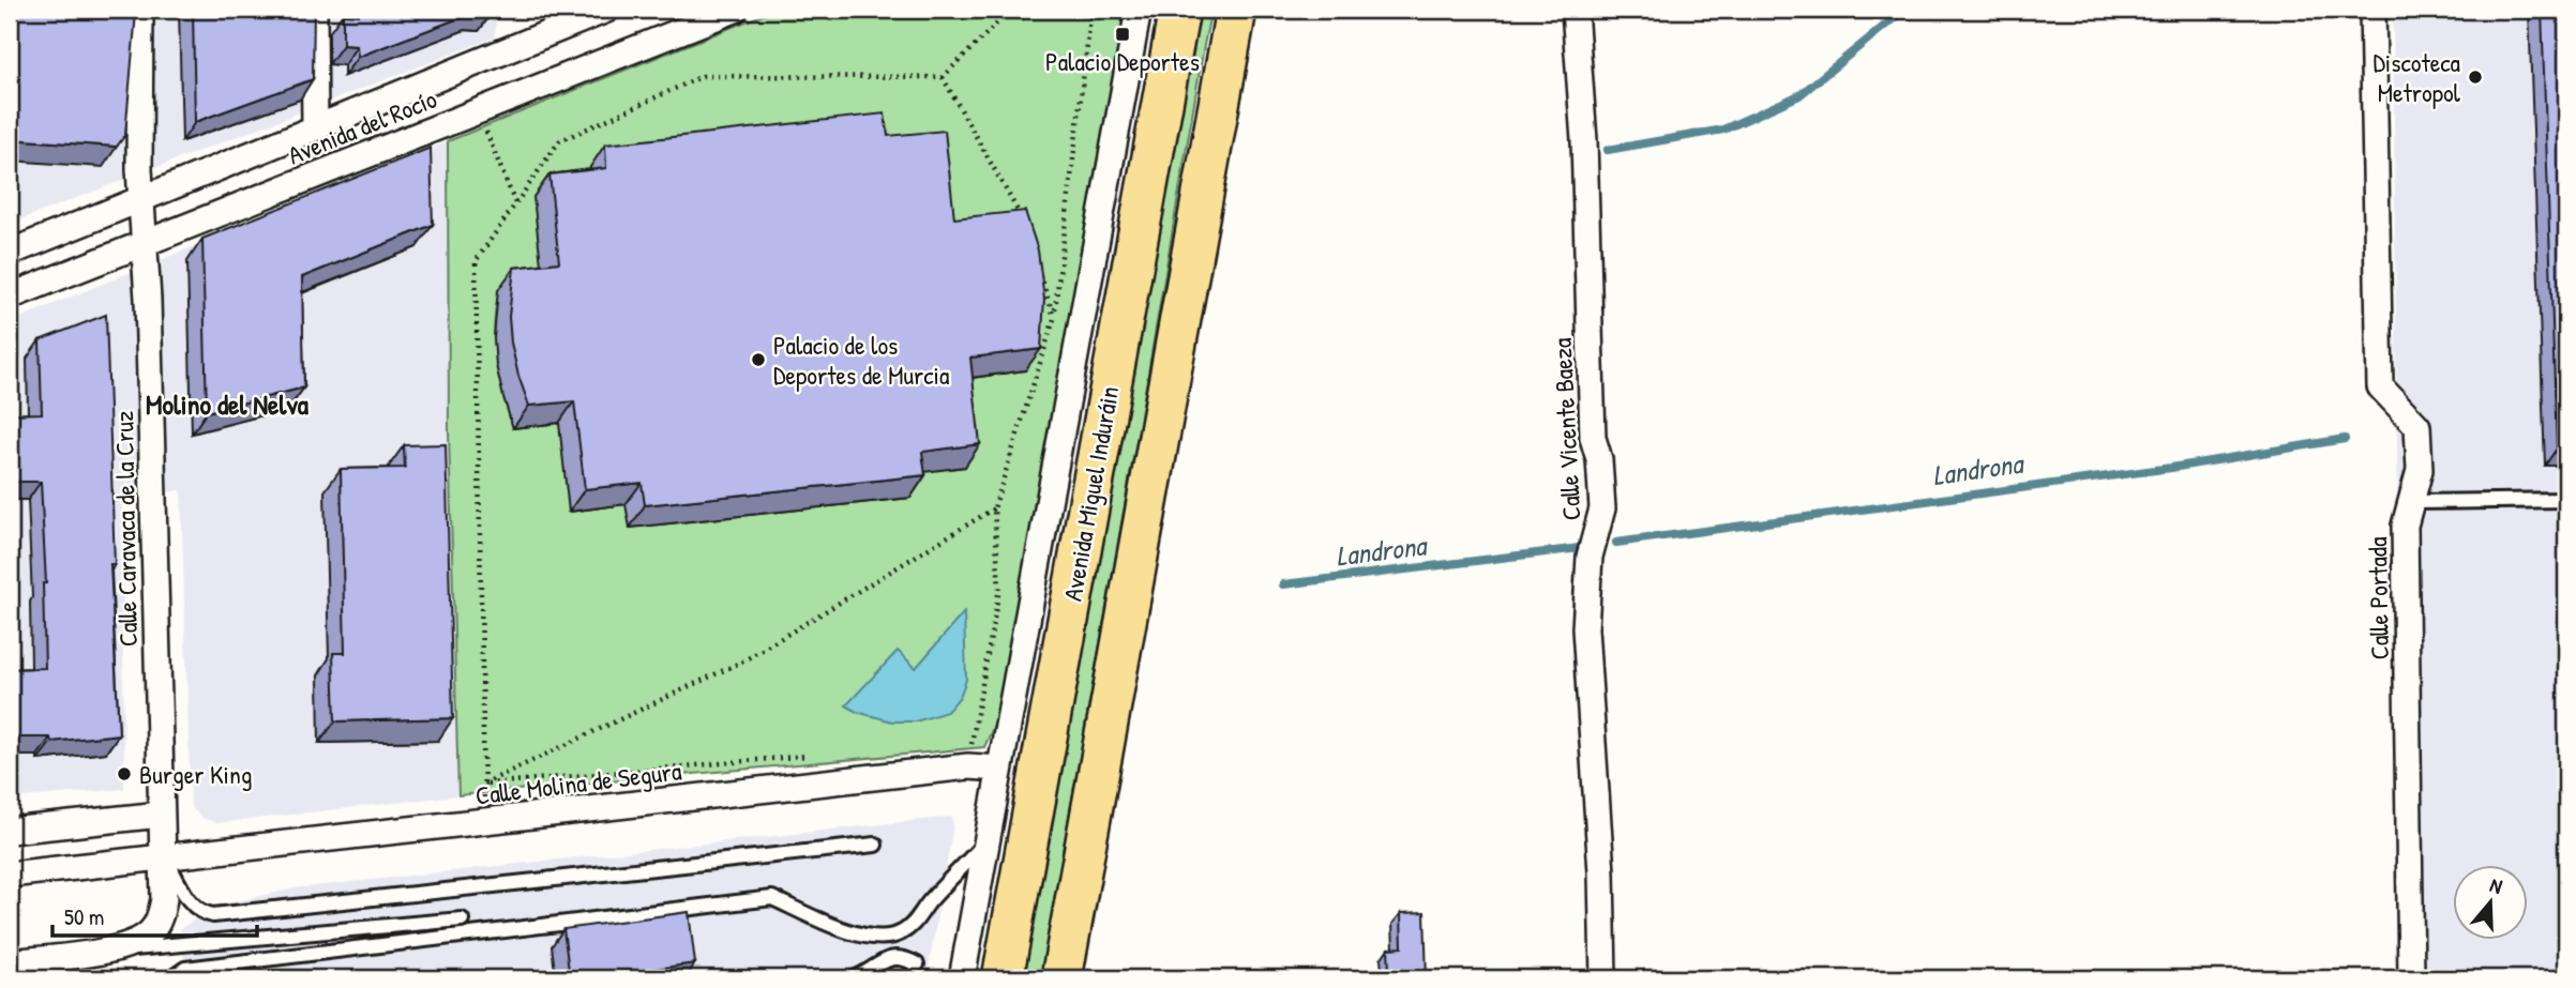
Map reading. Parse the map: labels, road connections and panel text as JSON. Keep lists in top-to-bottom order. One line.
{"streets":{"main road":["Avenida Miguel Induráin"],"street":["Avenida del Rocío","Calle Vicente Baeza","Calle Caravaca de la Cruz","Calle Portada","Calle Molina de Segura"]},"crossings":[["Avenida del Rocío","Calle Caravaca de la Cruz"],["Calle Caravaca de la Cruz","Calle Molina de Segura"]],"districts":["Molino del Nelva"],"water":["Landrona"],"places":{"transit":["Palacio Deportes"],"other":["Discoteca Metropol","Palacio de los Deportes de Murcia","Burger King"]},"scale_bar":"50 m","north":"top"}
